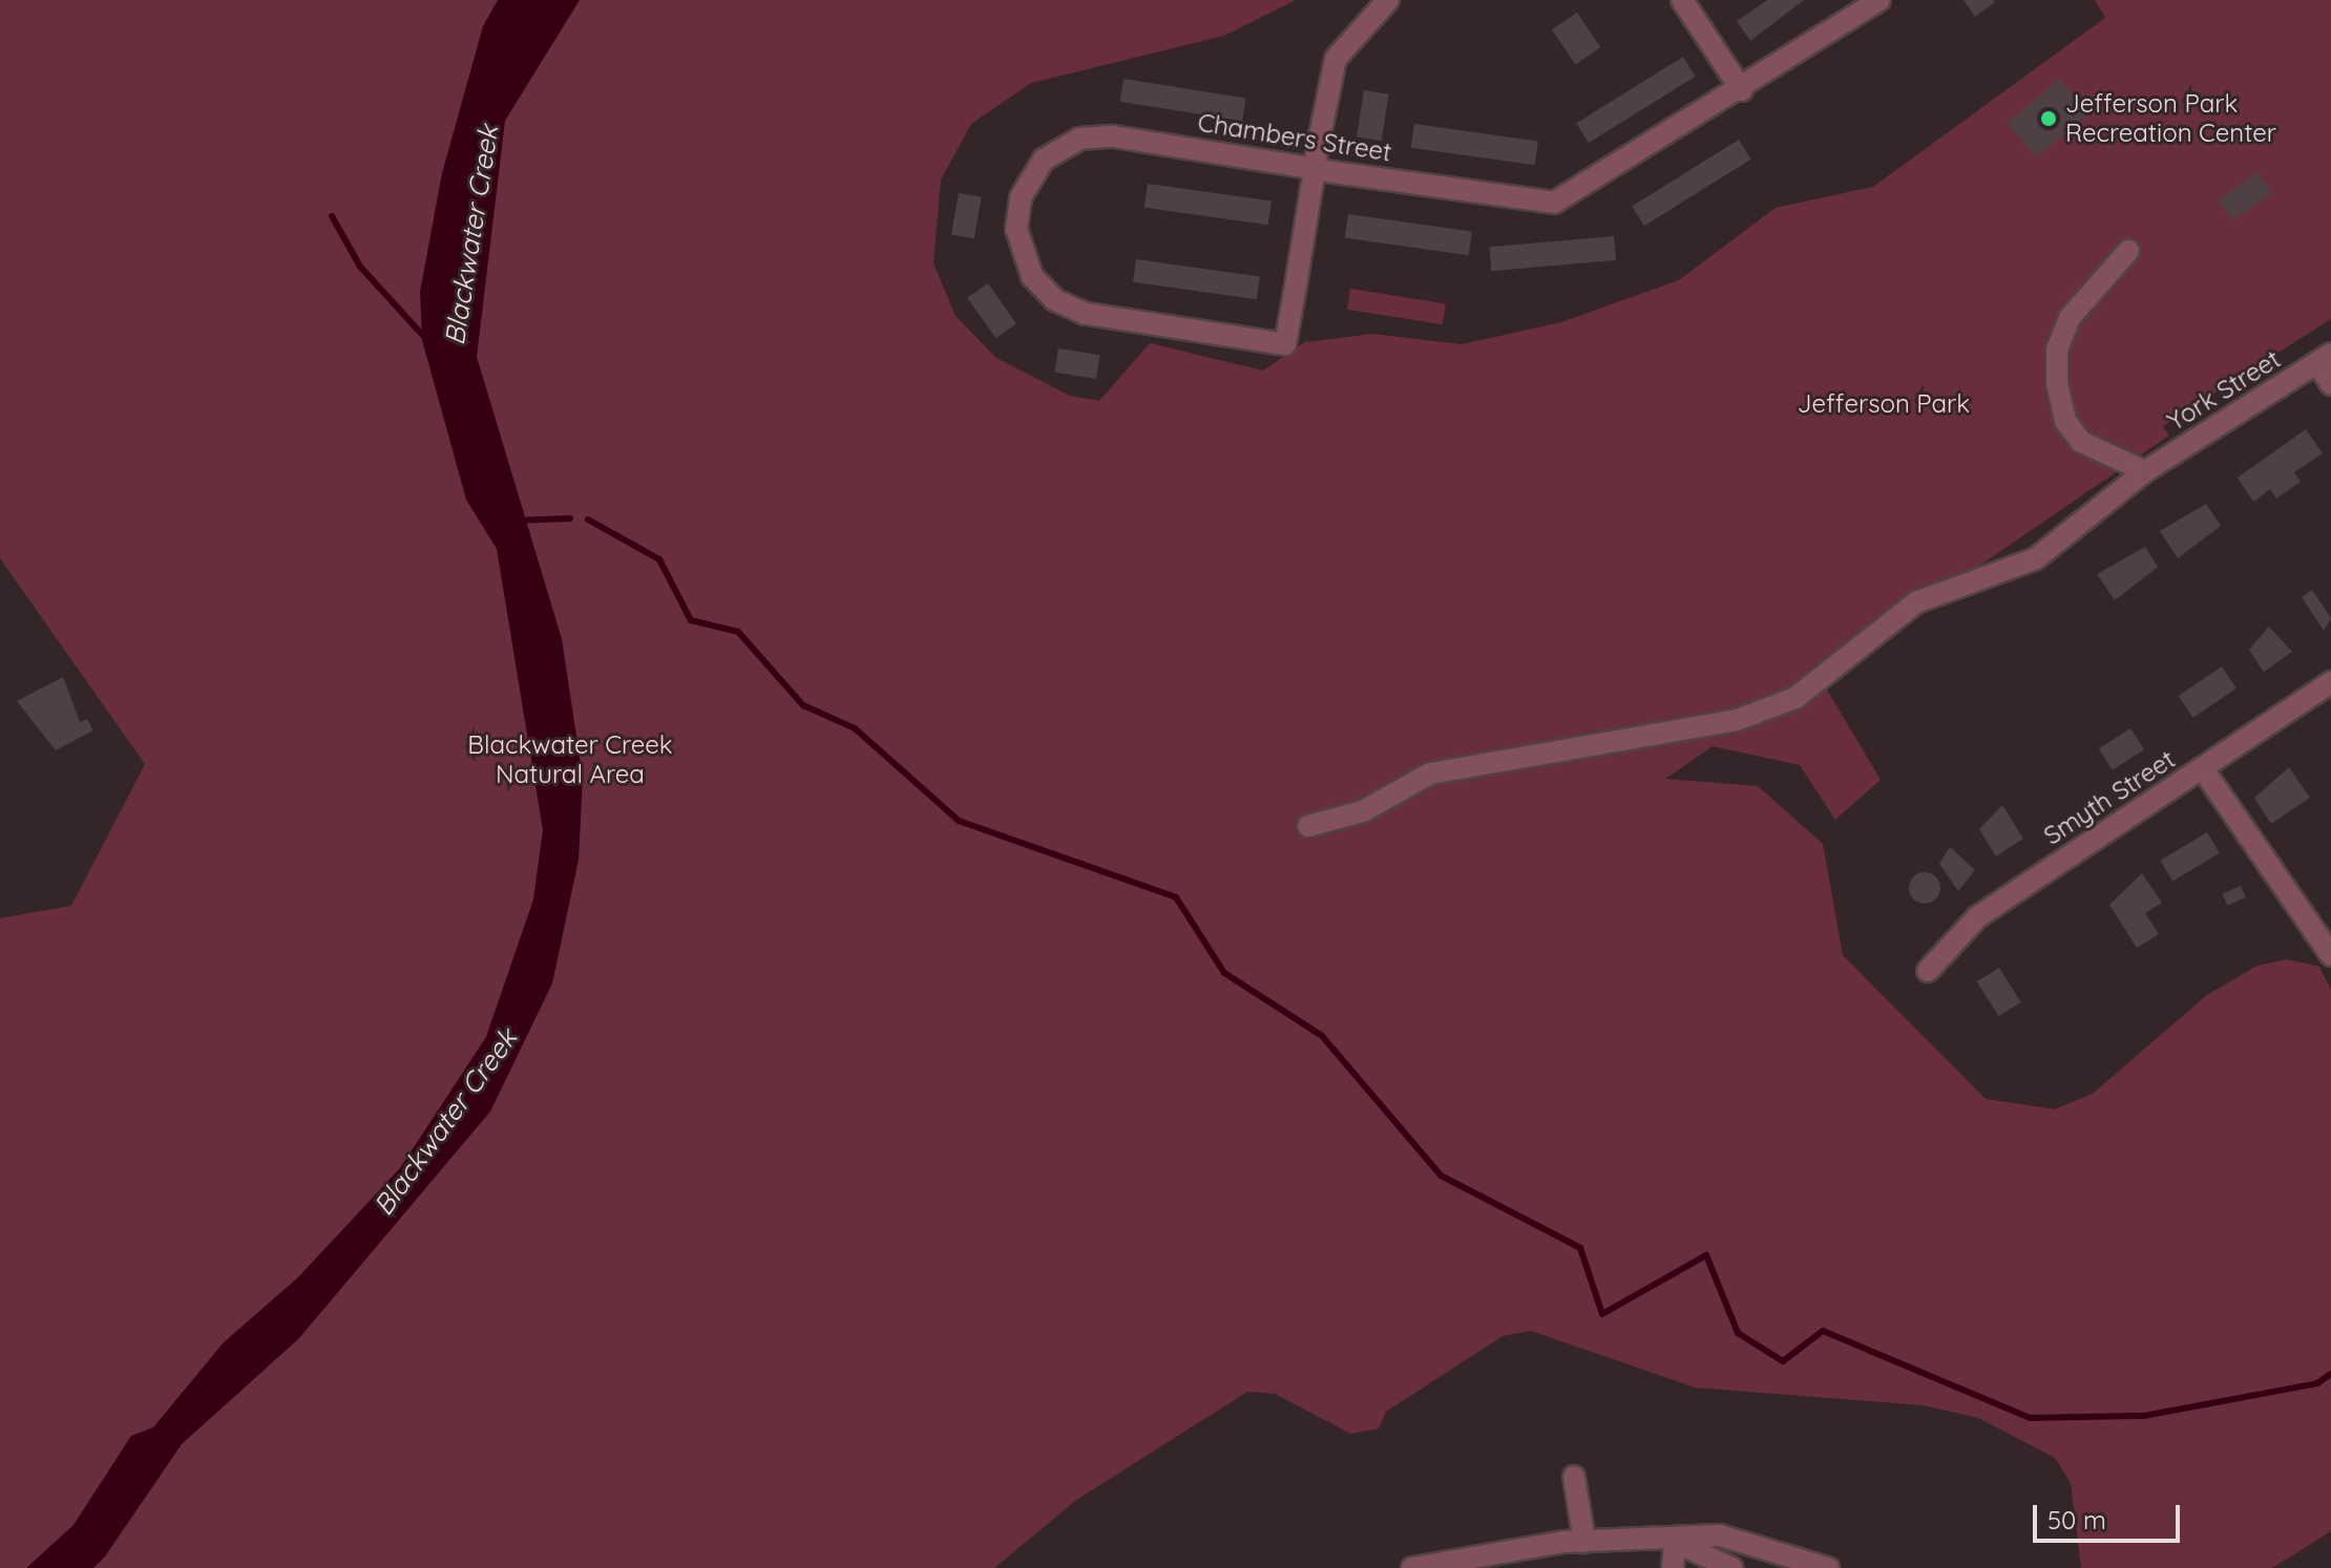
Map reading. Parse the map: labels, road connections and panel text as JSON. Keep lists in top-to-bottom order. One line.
{"streets":{"street":["Chambers Street","York Street","Smyth Street"]},"water":["Blackwater Creek"],"parks":["Jefferson Park","Blackwater Creek Natural Area"],"places":["Jefferson Park Recreation Center"],"scale_bar":"50 m"}
